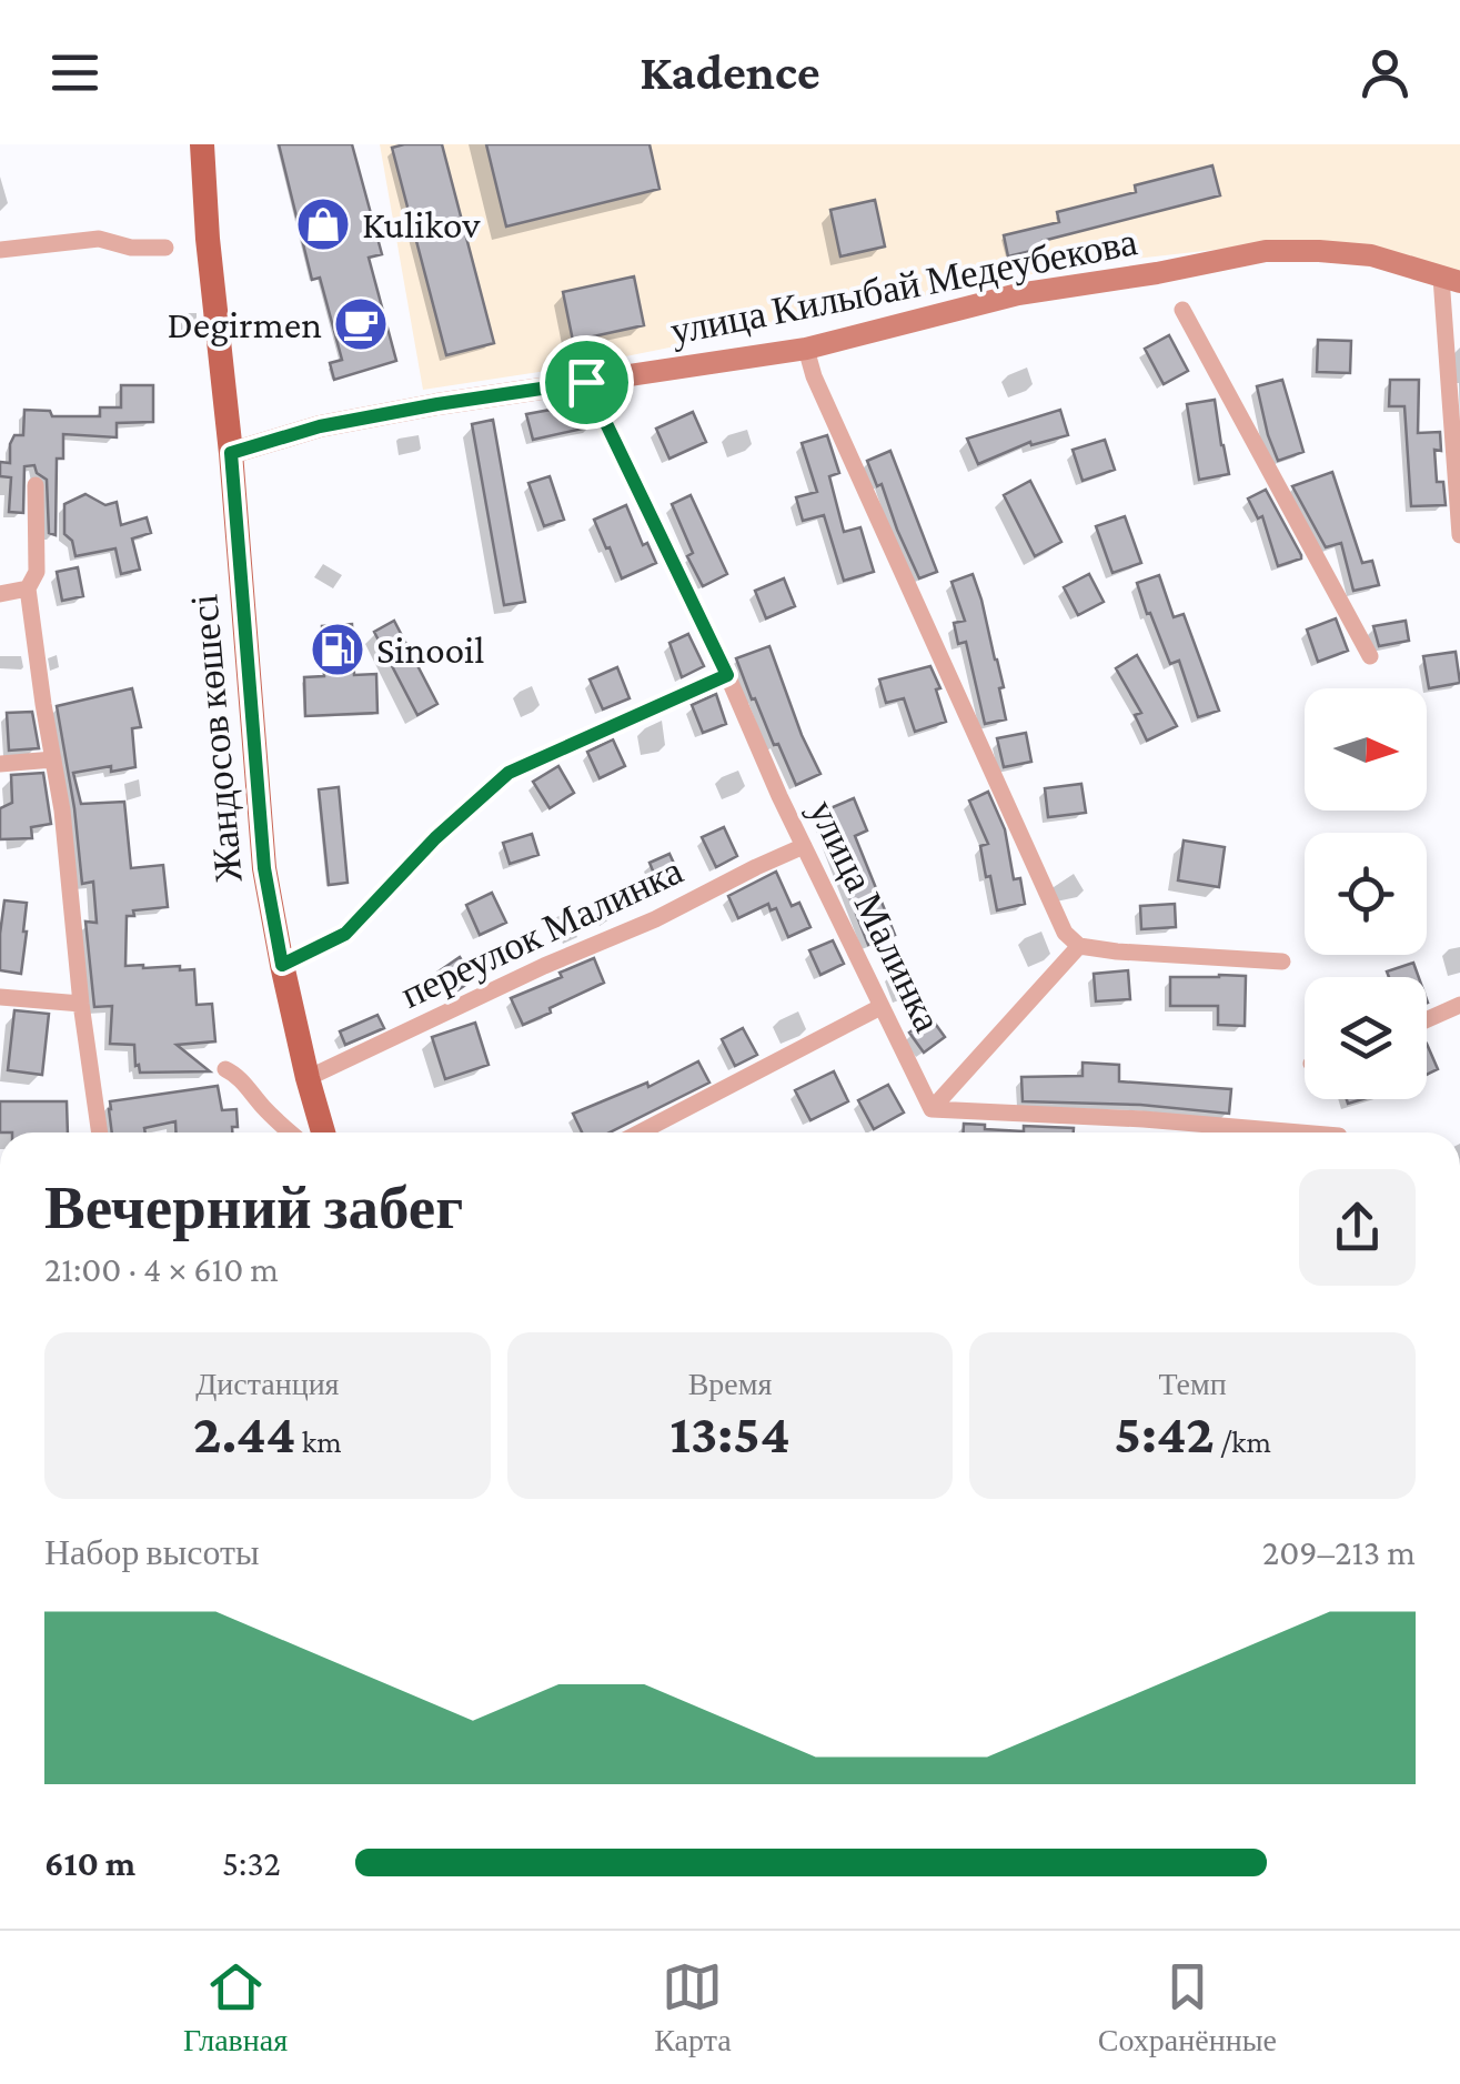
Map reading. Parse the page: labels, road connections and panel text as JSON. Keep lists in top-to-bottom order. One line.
{"streets":{"main road":["улица Килыбай Медеубекова","Жандосов көшесі"],"street":["улица Малинка","переулок Малинка"]},"crossings":[["улица Килыбай Медеубекова","Жандосов көшесі"],["улица Килыбай Медеубекова","улица Малинка"],["Жандосов көшесі","переулок Малинка"],["улица Малинка","переулок Малинка"]],"places":{"shop":["Kulikov"],"cafe":["Degirmen"],"fuel station":["Sinooil"]},"north":"right","page":{"header":"Kadence","heading":["Вечерний забег","21:00 · 4 × 610 m"],"stats":[["Дистанция","2.44 km"],["Время","13:54"],["Темп","5:42 /km"]],"chart":["Набор высоты","209–213 m"],"list":[{"name":"610 m","note":"5:32"}],"tabs":["Главная","Карта","Сохранённые"]}}
